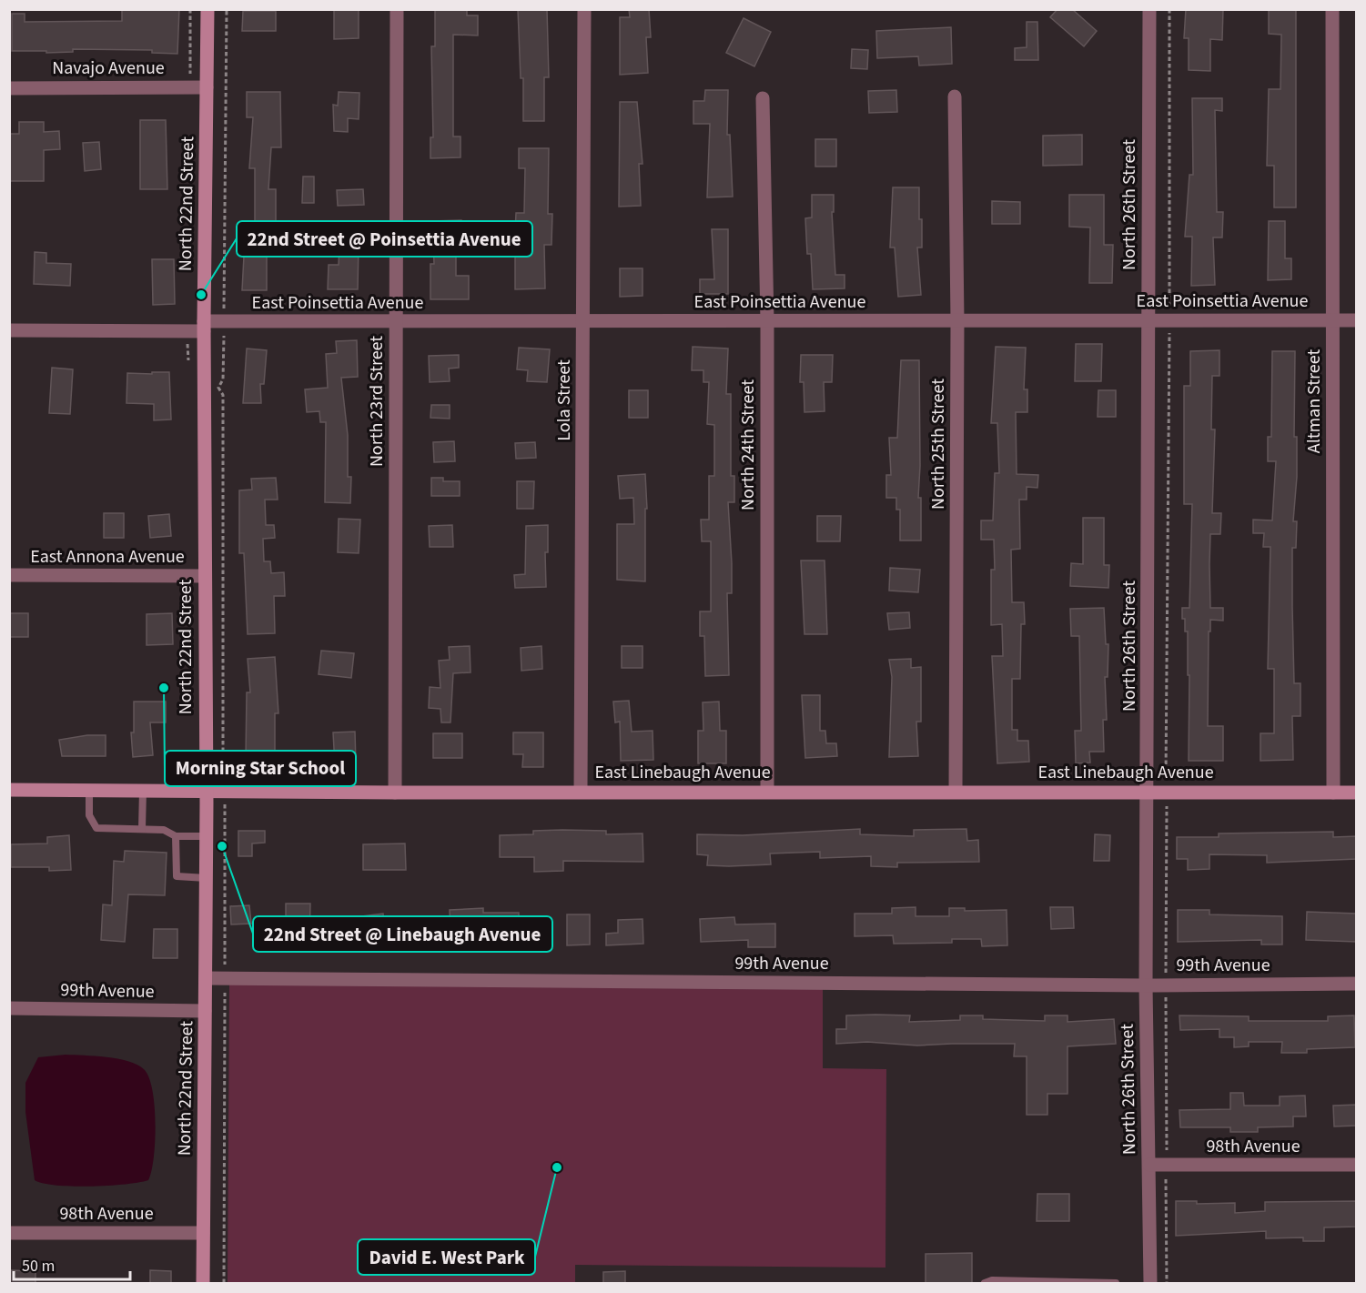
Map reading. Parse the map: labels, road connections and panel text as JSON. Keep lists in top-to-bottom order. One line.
{"streets":{"street":["Navajo Avenue","North 22nd Street","North 26th Street","East Poinsettia Avenue","Lola Street","North 23rd Street","Altman Street","North 25th Street","North 24th Street","East Annona Avenue","East Linebaugh Avenue","99th Avenue","98th Avenue"]},"crossings":[["Navajo Avenue","North 22nd Street"],["North 22nd Street","East Poinsettia Avenue"],["North 22nd Street","East Annona Avenue"],["North 22nd Street","East Linebaugh Avenue"],["North 22nd Street","99th Avenue"],["North 22nd Street","98th Avenue"],["North 26th Street","East Poinsettia Avenue"],["North 26th Street","East Linebaugh Avenue"],["North 26th Street","99th Avenue"],["North 26th Street","98th Avenue"],["East Poinsettia Avenue","Lola Street"],["East Poinsettia Avenue","North 23rd Street"],["East Poinsettia Avenue","Altman Street"],["East Poinsettia Avenue","North 25th Street"],["East Poinsettia Avenue","North 24th Street"],["Lola Street","East Linebaugh Avenue"],["North 23rd Street","East Linebaugh Avenue"],["Altman Street","East Linebaugh Avenue"],["North 25th Street","East Linebaugh Avenue"],["North 24th Street","East Linebaugh Avenue"]],"places":["22nd Street @ Poinsettia Avenue","Morning Star School","22nd Street @ Linebaugh Avenue","David E. West Park"],"scale_bar":"50 m"}
